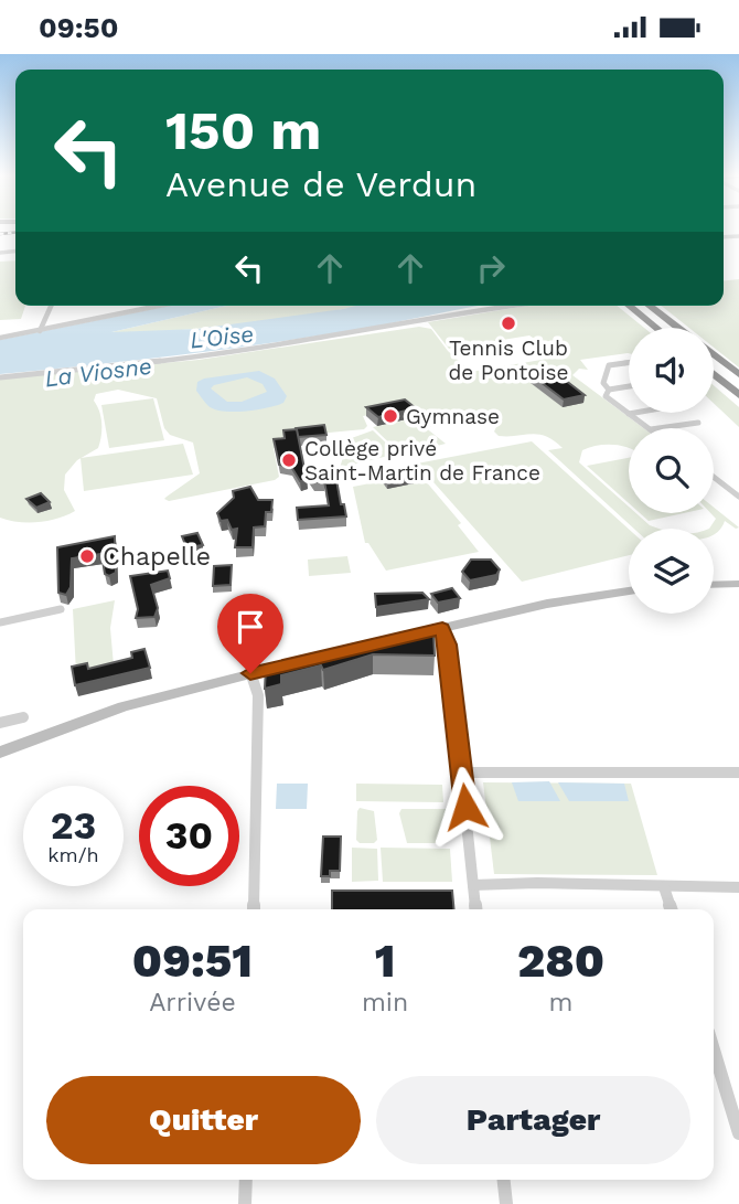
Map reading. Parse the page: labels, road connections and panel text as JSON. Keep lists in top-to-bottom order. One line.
{"water":["L'Oise","La Viosne"],"places":["Tennis Club de Pontoise","Gymnase","Collège privé Saint-Martin de France","Chapelle"],"page":{"status":"09:50","turn":["150 m","Avenue de Verdun"],"speed":"23 km/h","limit":"30","eta":["09:51","Arrivée","1","min","280","m"],"buttons":["Quitter","Partager"]}}
